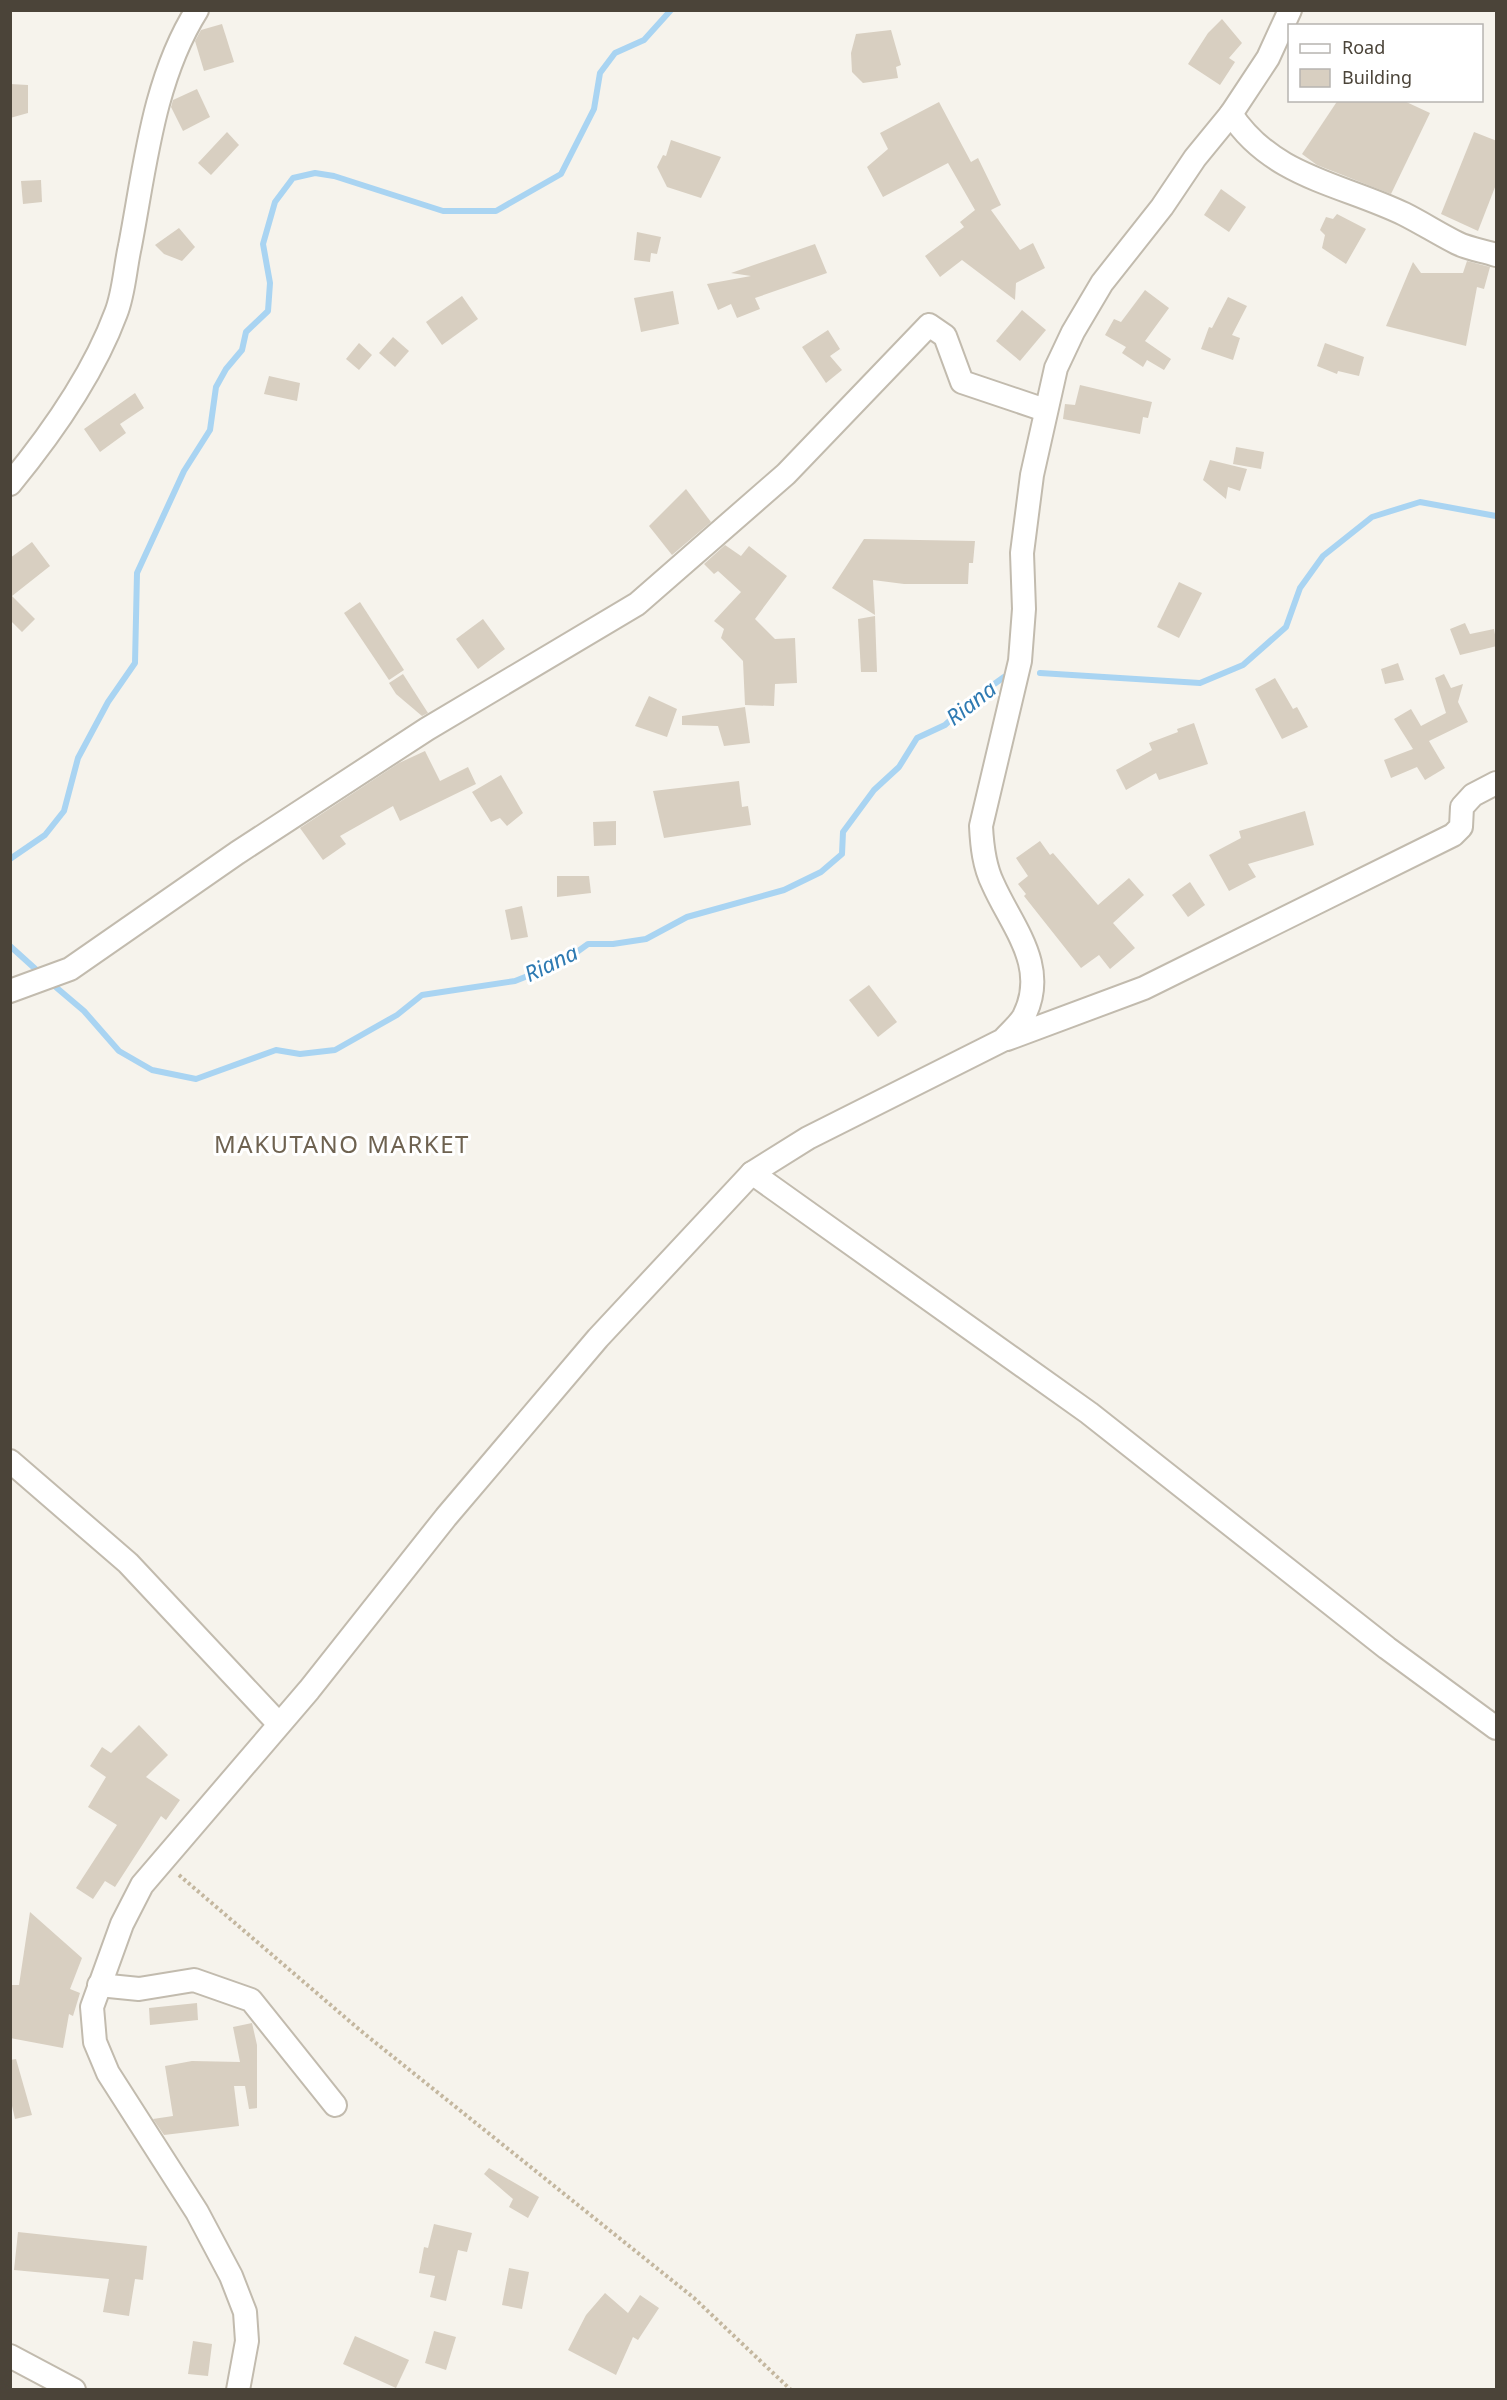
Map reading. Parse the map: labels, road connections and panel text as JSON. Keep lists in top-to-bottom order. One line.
{"districts":["MAKUTANO MARKET"],"water":["Riana"],"legend":["Road","Building"]}
